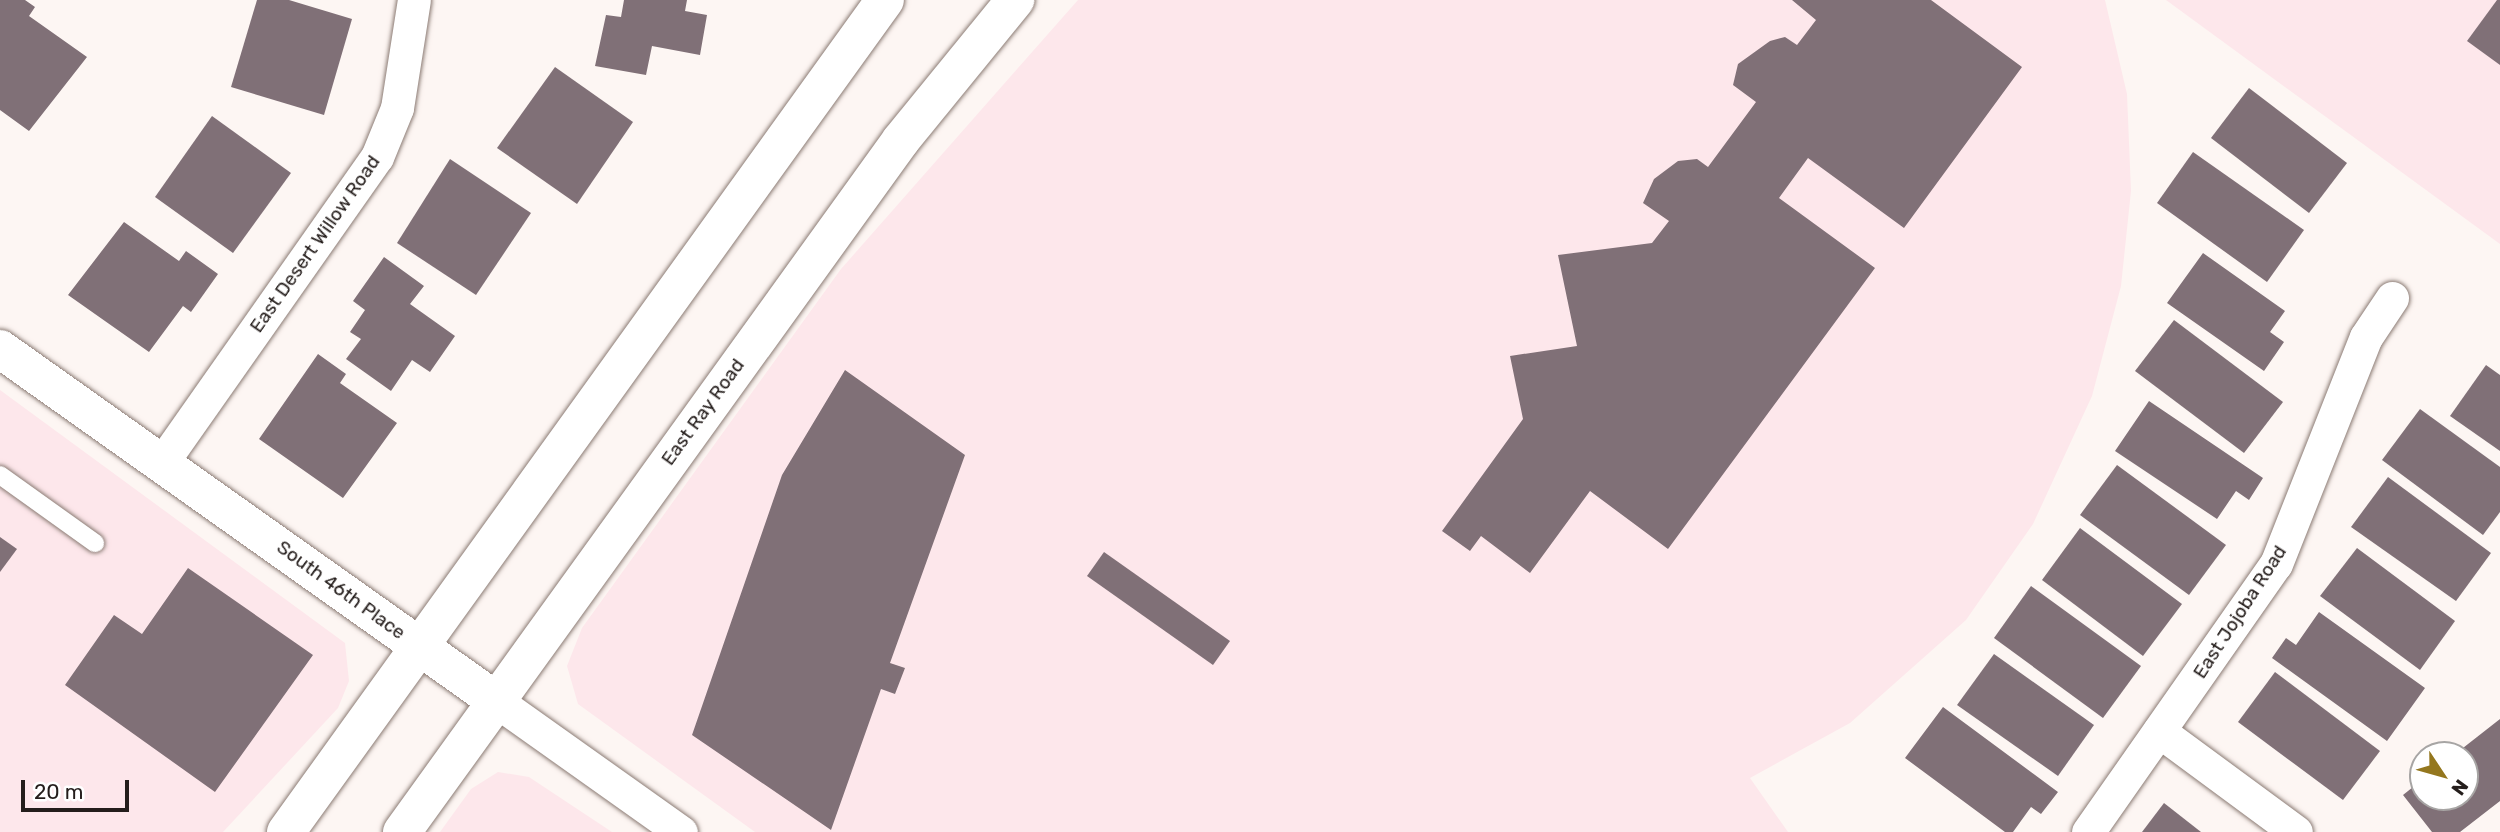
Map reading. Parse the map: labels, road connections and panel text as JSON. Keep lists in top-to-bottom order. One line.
{"streets":{"main road":["East Ray Road","South 46th Place"],"street":["East Desert Willow Road","East Jojoba Road"]},"crossings":[["East Desert Willow Road","South 46th Place"],["East Ray Road","South 46th Place"]],"scale_bar":"20 m","north":"bottom right"}
